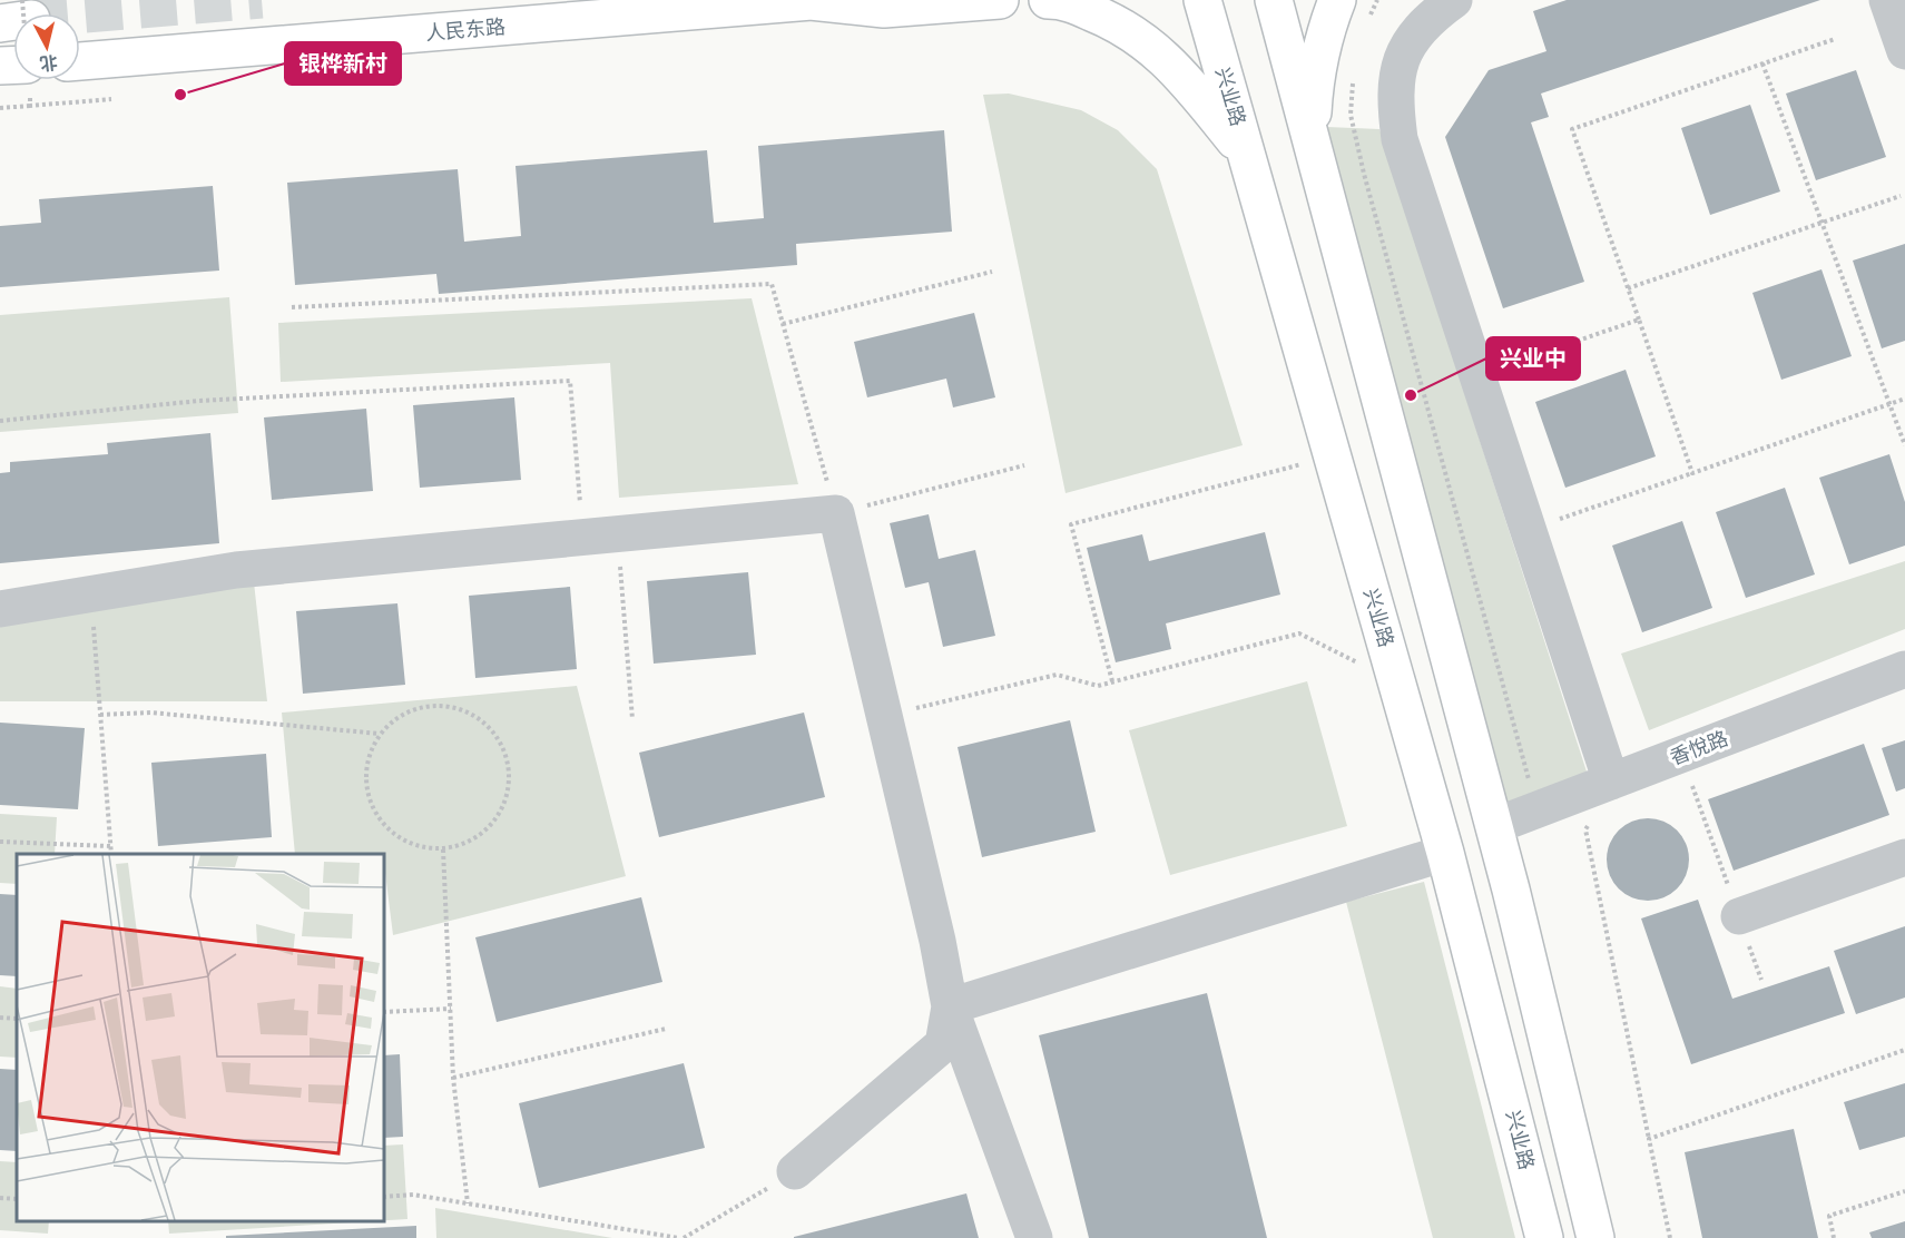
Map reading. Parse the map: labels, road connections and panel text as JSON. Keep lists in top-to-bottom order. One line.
{"streets":{"main road":["人民东路","兴业路"],"street":["香悅路"]},"places":["银桦新村","兴业中"],"north":"bottom"}
